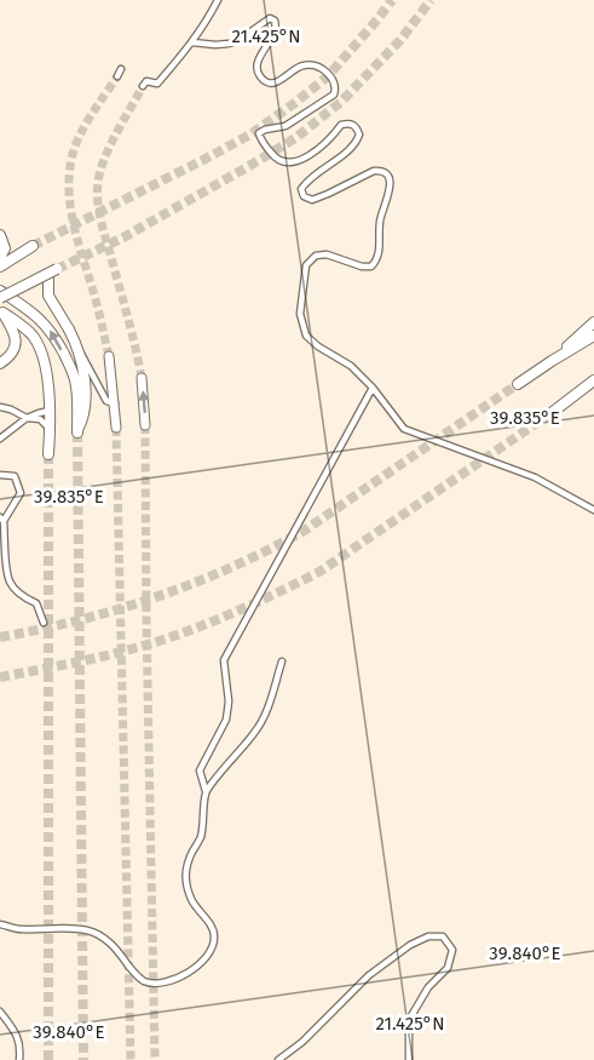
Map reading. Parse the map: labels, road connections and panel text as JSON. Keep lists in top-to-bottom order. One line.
{"coordinates":["21.425°N","39.835°E","39.840°E"]}
